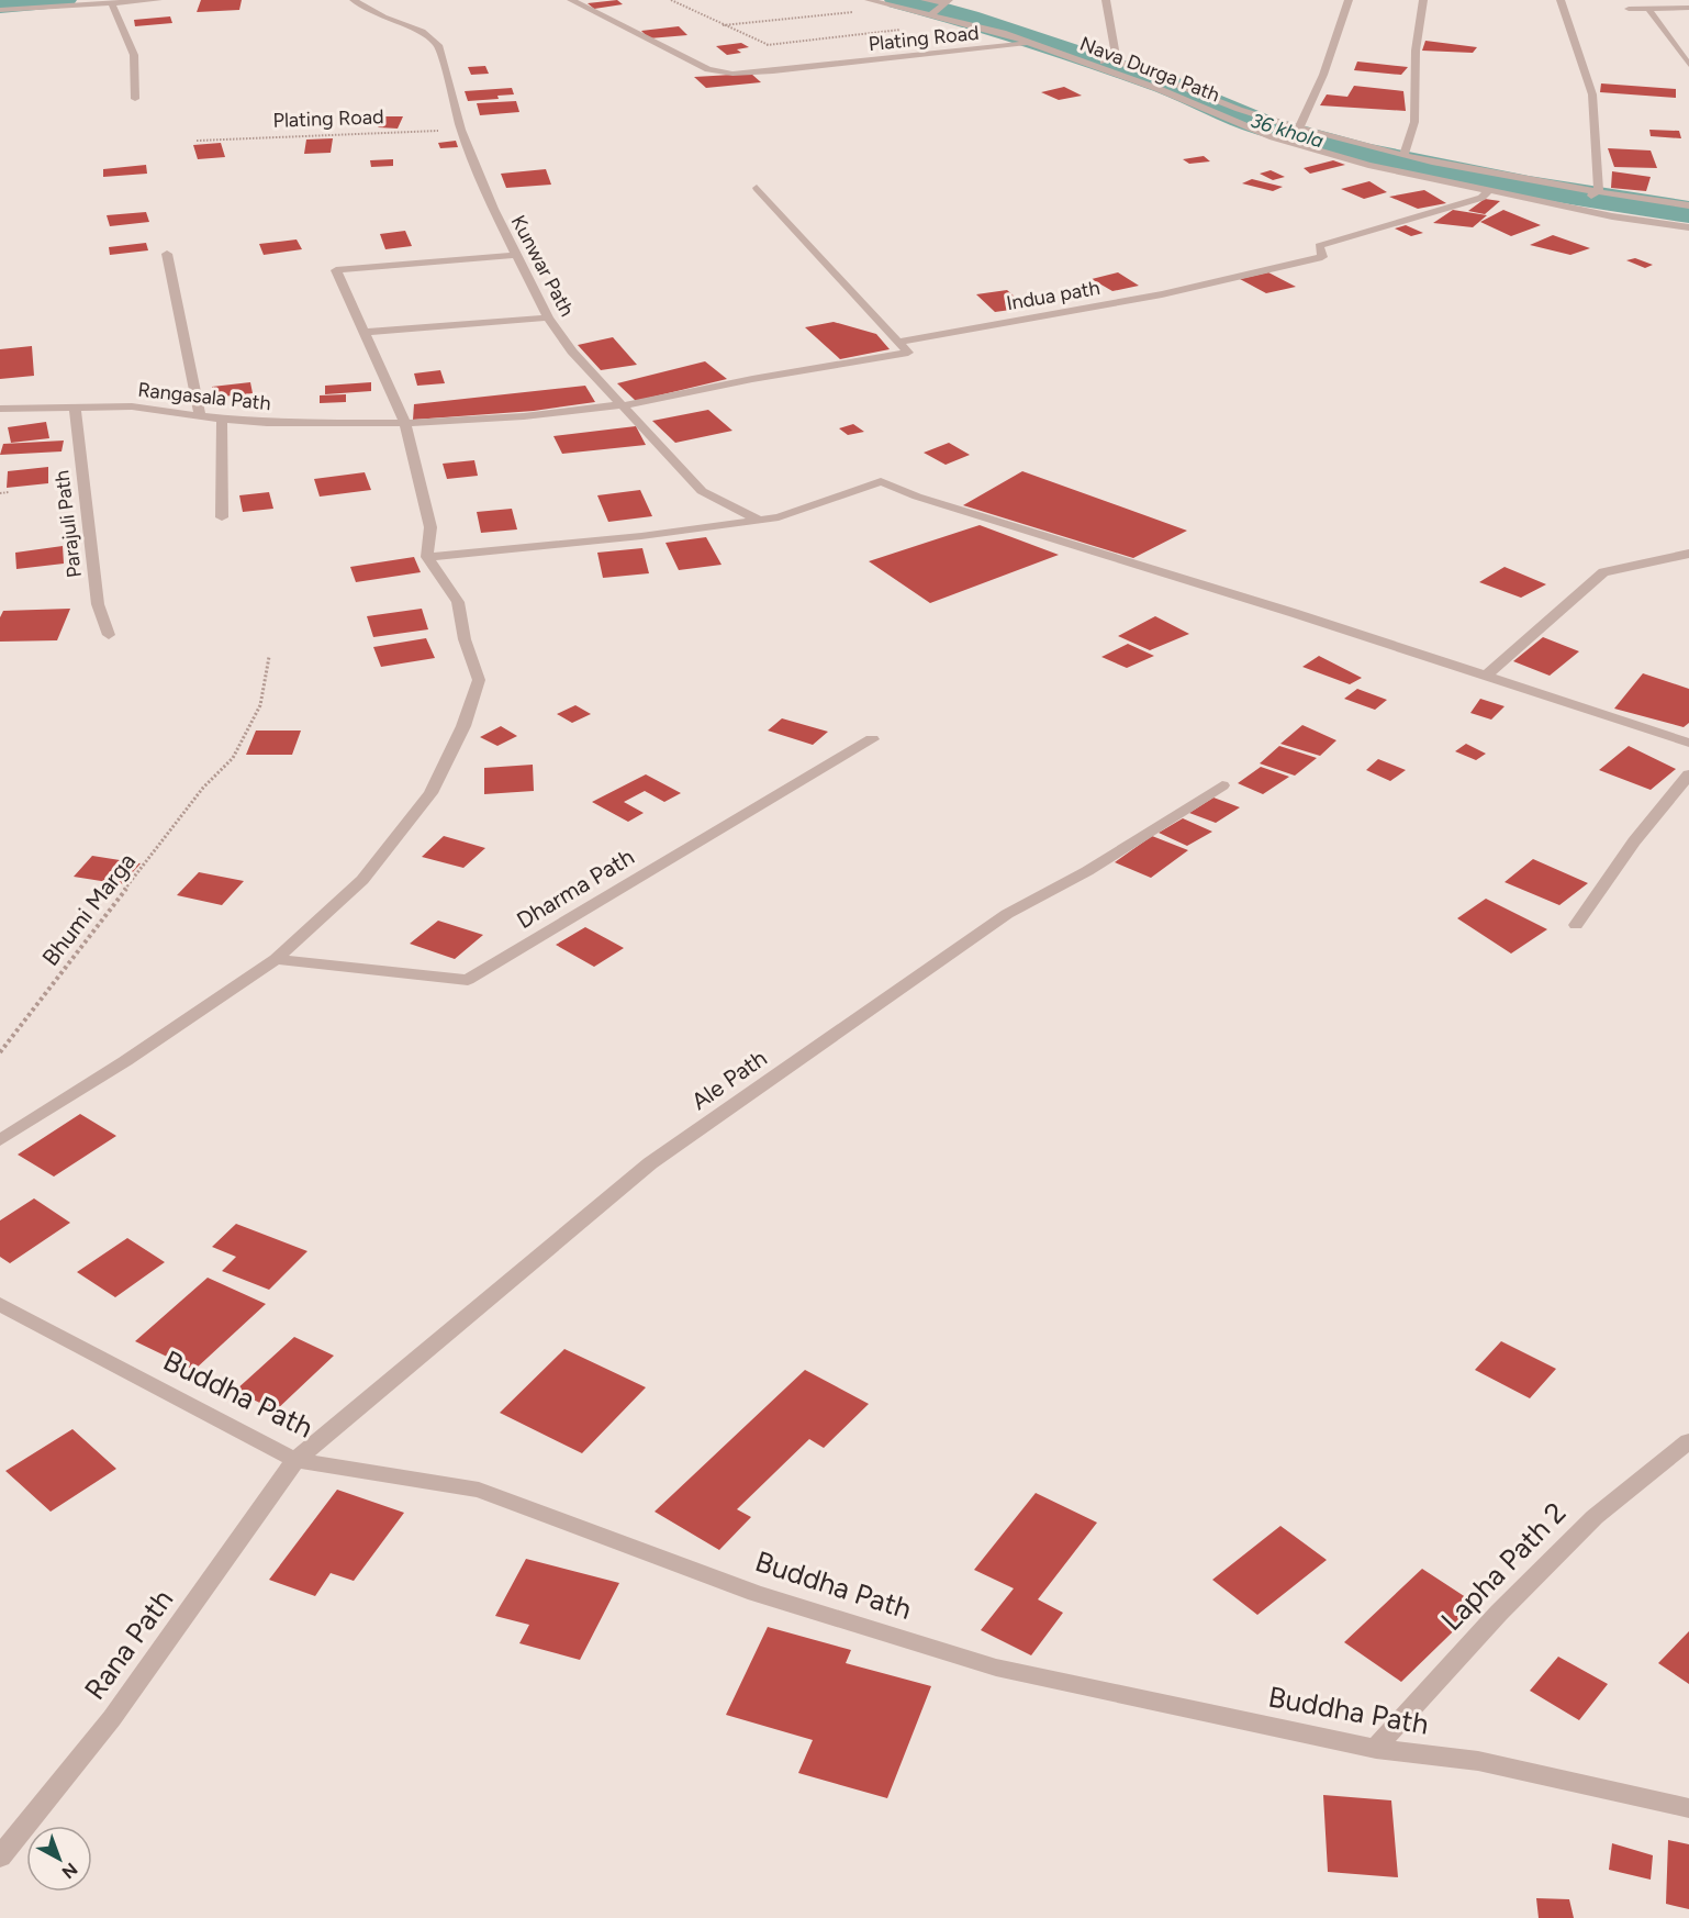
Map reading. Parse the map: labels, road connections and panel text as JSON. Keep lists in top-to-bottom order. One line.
{"streets":{"street":["Plating Road","Nava Durga Path","Kunwar Path","Indua path","Rangasala Path","Parajuli Path","Dharma Path","Ale Path","Buddha Path","Lapha Path 2","Rana Path"],"path":["Bhumi Marga"]},"crossings":[["Plating Road","Nava Durga Path"],["Plating Road","Kunwar Path"],["Nava Durga Path","Indua path"],["Kunwar Path","Rangasala Path"],["Rangasala Path","Parajuli Path"],["Ale Path","Buddha Path"],["Ale Path","Rana Path"],["Buddha Path","Lapha Path 2"],["Buddha Path","Rana Path"]],"water":["36 khola"],"north":"bottom right"}
